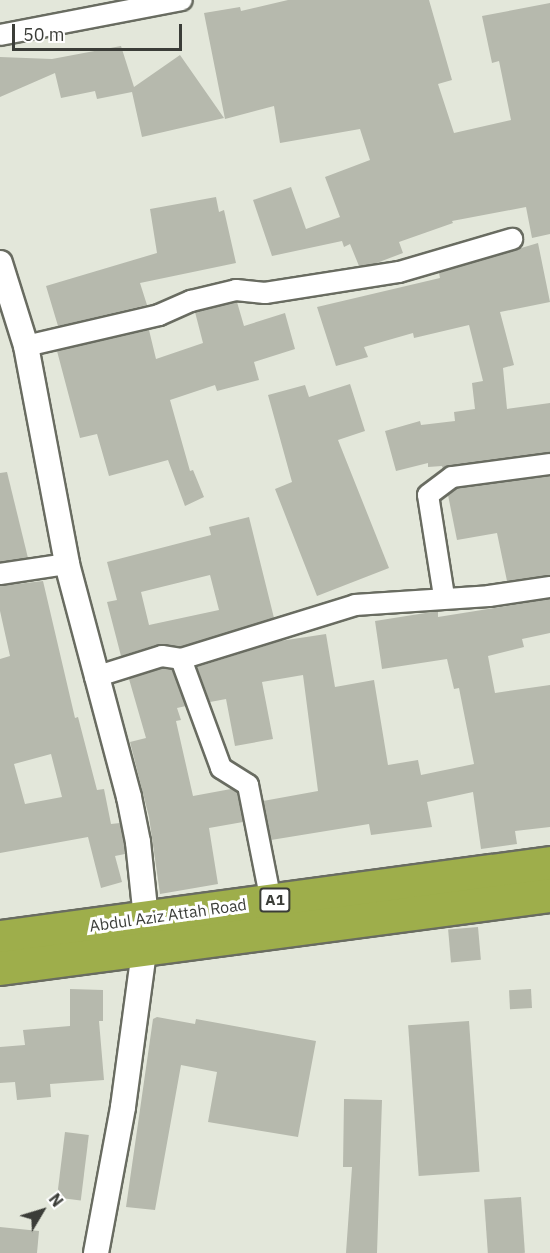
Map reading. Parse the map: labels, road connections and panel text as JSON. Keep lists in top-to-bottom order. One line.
{"streets":{"highway":["A1","Abdul Aziz Attah Road"]},"scale_bar":"50 m","north":"top right"}
